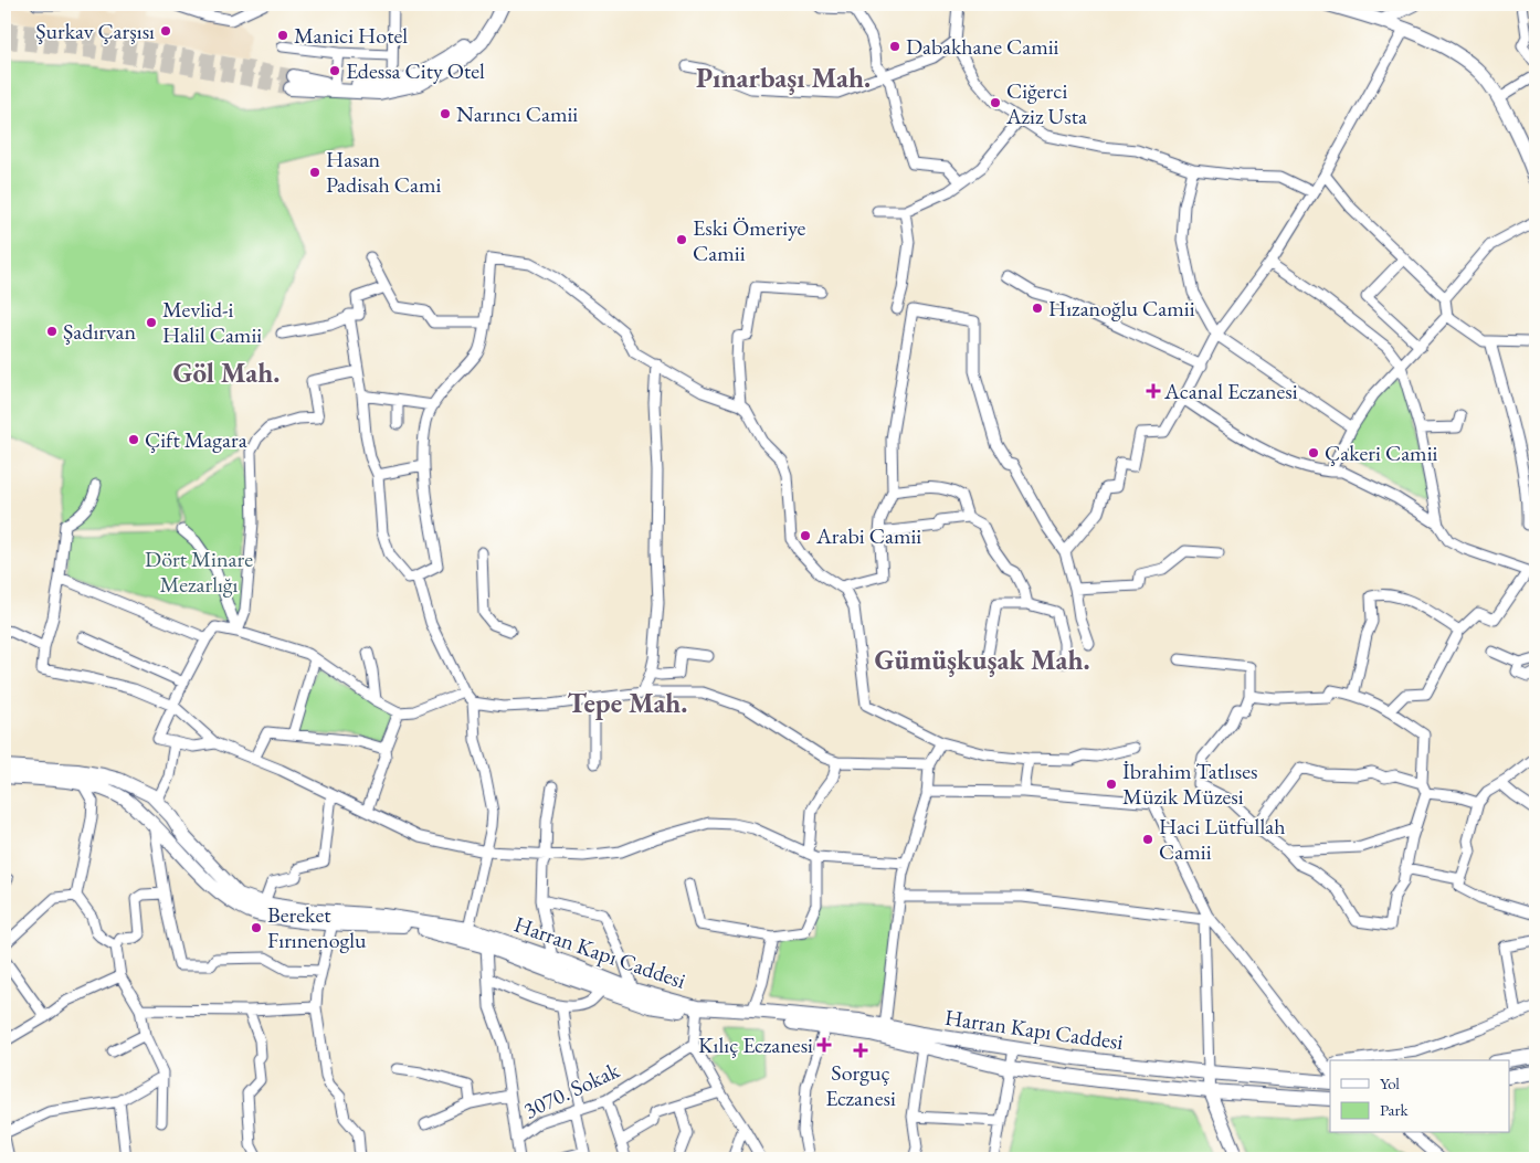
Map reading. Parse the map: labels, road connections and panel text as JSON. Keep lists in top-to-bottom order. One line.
{"streets":{"main road":["Harran Kapı Caddesi"],"street":["3070. Sokak"]},"districts":["Pınarbaşı Mah.","Göl Mah.","Gümüşkuşak Mah.","Tepe Mah."],"parks":["Dört Minare Mezarlığı"],"places":{"other":["Şurkav Çarşısı","Manici Hotel","Dabakhane Camii","Edessa City Otel","Ciğerci Aziz Usta","Narıncı Camii","Hasan Padisah Cami","Eski Ömeriye Camii","Hızanoğlu Camii","Mevlid-i Halil Camii","Şadırvan","Çift Magara","Çakeri Camii","Arabi Camii","İbrahim Tatlıses Müzik Müzesi","Haci Lütfullah Camii","Bereket Fırınenoglu"],"health":["Acanal Eczanesi","Kılıç Eczanesi","Sorguç Eczanesi"]},"legend":["Yol","Park"]}
